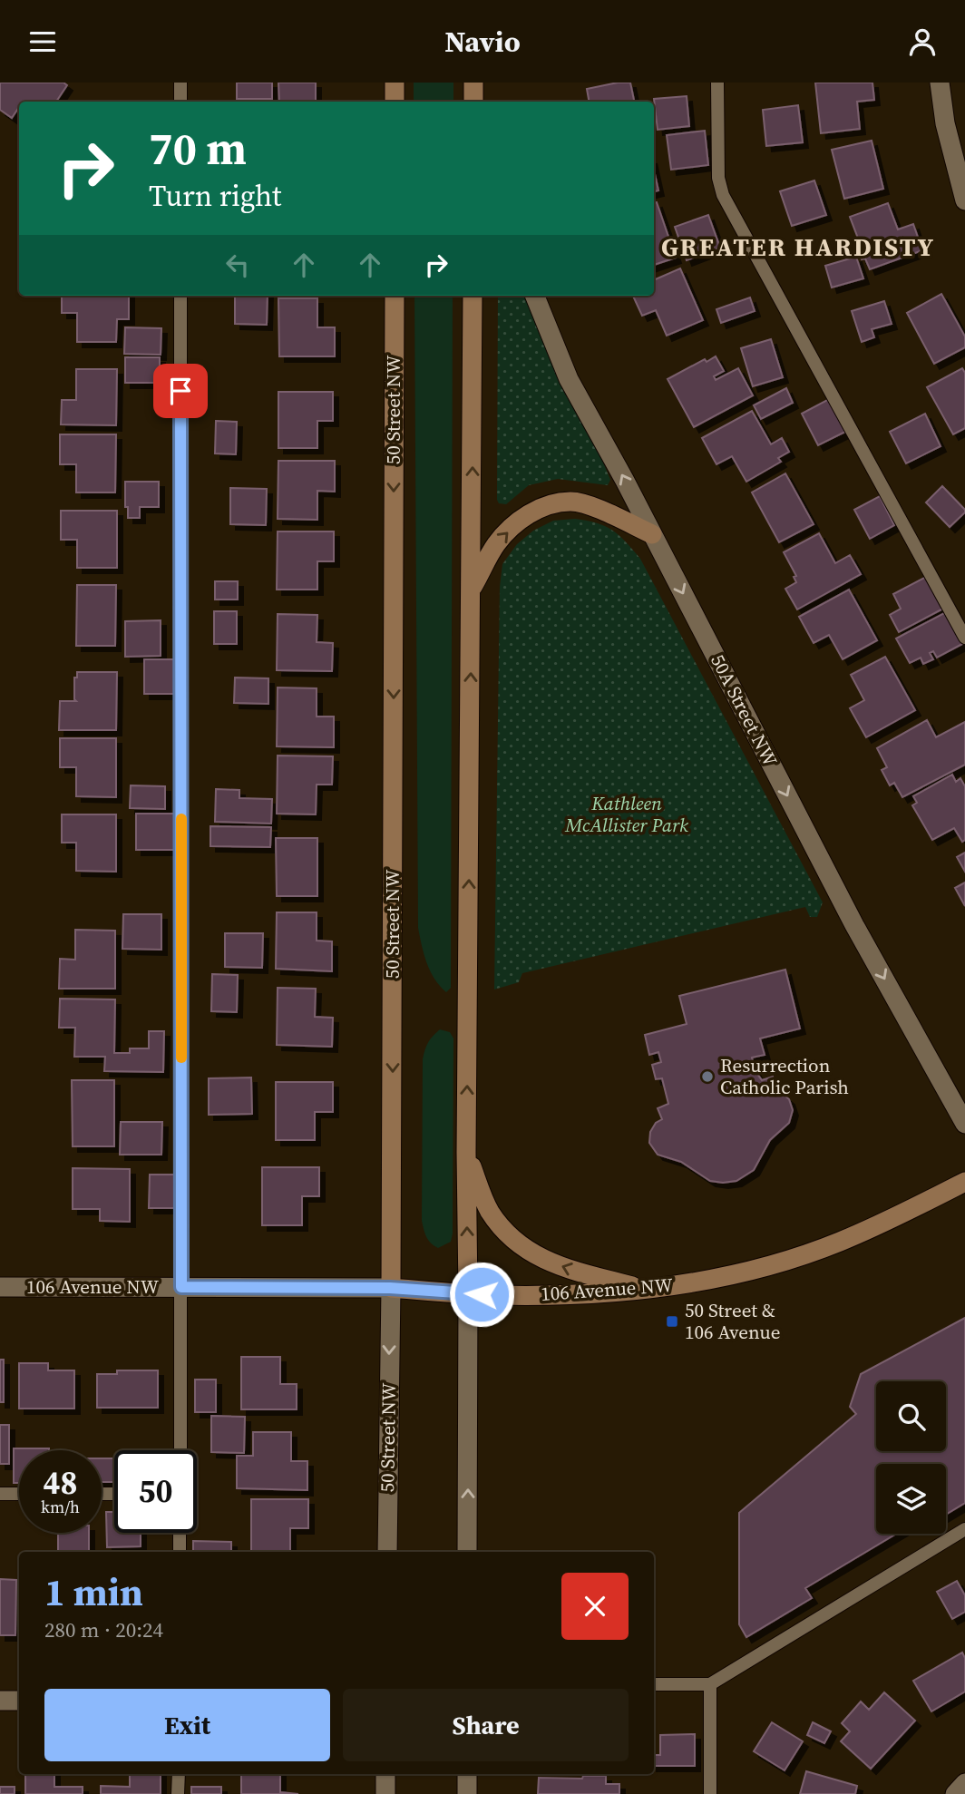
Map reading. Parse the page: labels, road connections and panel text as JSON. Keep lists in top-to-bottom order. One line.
{"streets":{"main road":["50 Street NW","106 Avenue NW"],"street":["50A Street NW"]},"crossings":[["50 Street NW","106 Avenue NW"]],"districts":["GREATER HARDISTY"],"parks":["Kathleen McAllister Park"],"places":{"other":["Resurrection Catholic Parish"],"transit":["50 Street & 106 Avenue"]},"page":{"header":"Navio","turn":["70 m","Turn right"],"speed":"48 km/h","limit":"50","heading":["1 min","280 m · 20:24"],"buttons":["Exit","Share"]}}
